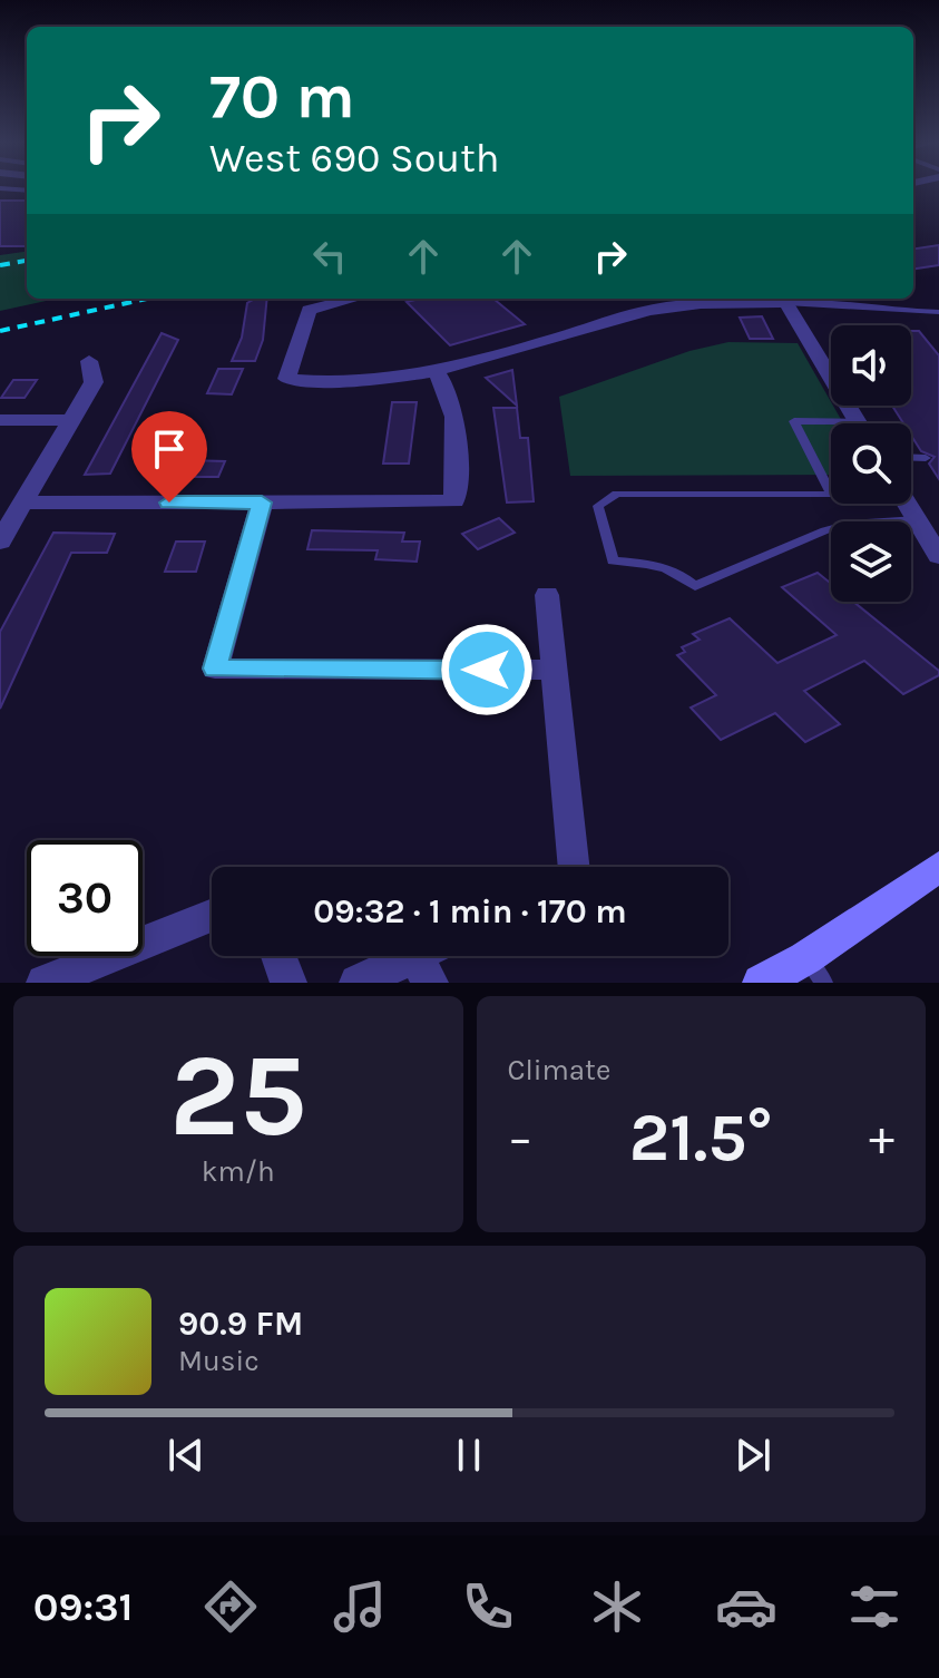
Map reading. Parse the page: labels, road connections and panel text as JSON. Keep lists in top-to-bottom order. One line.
{"page":{"turn":["70 m","West 690 South"],"limit":"30","trip":"09:32 · 1 min · 170 m","tile":[["25","km/h"],"Climate"],"heat":["−","21.5°","+"],"song":["90.9 FM","Music"],"tabs":"09:31"}}
